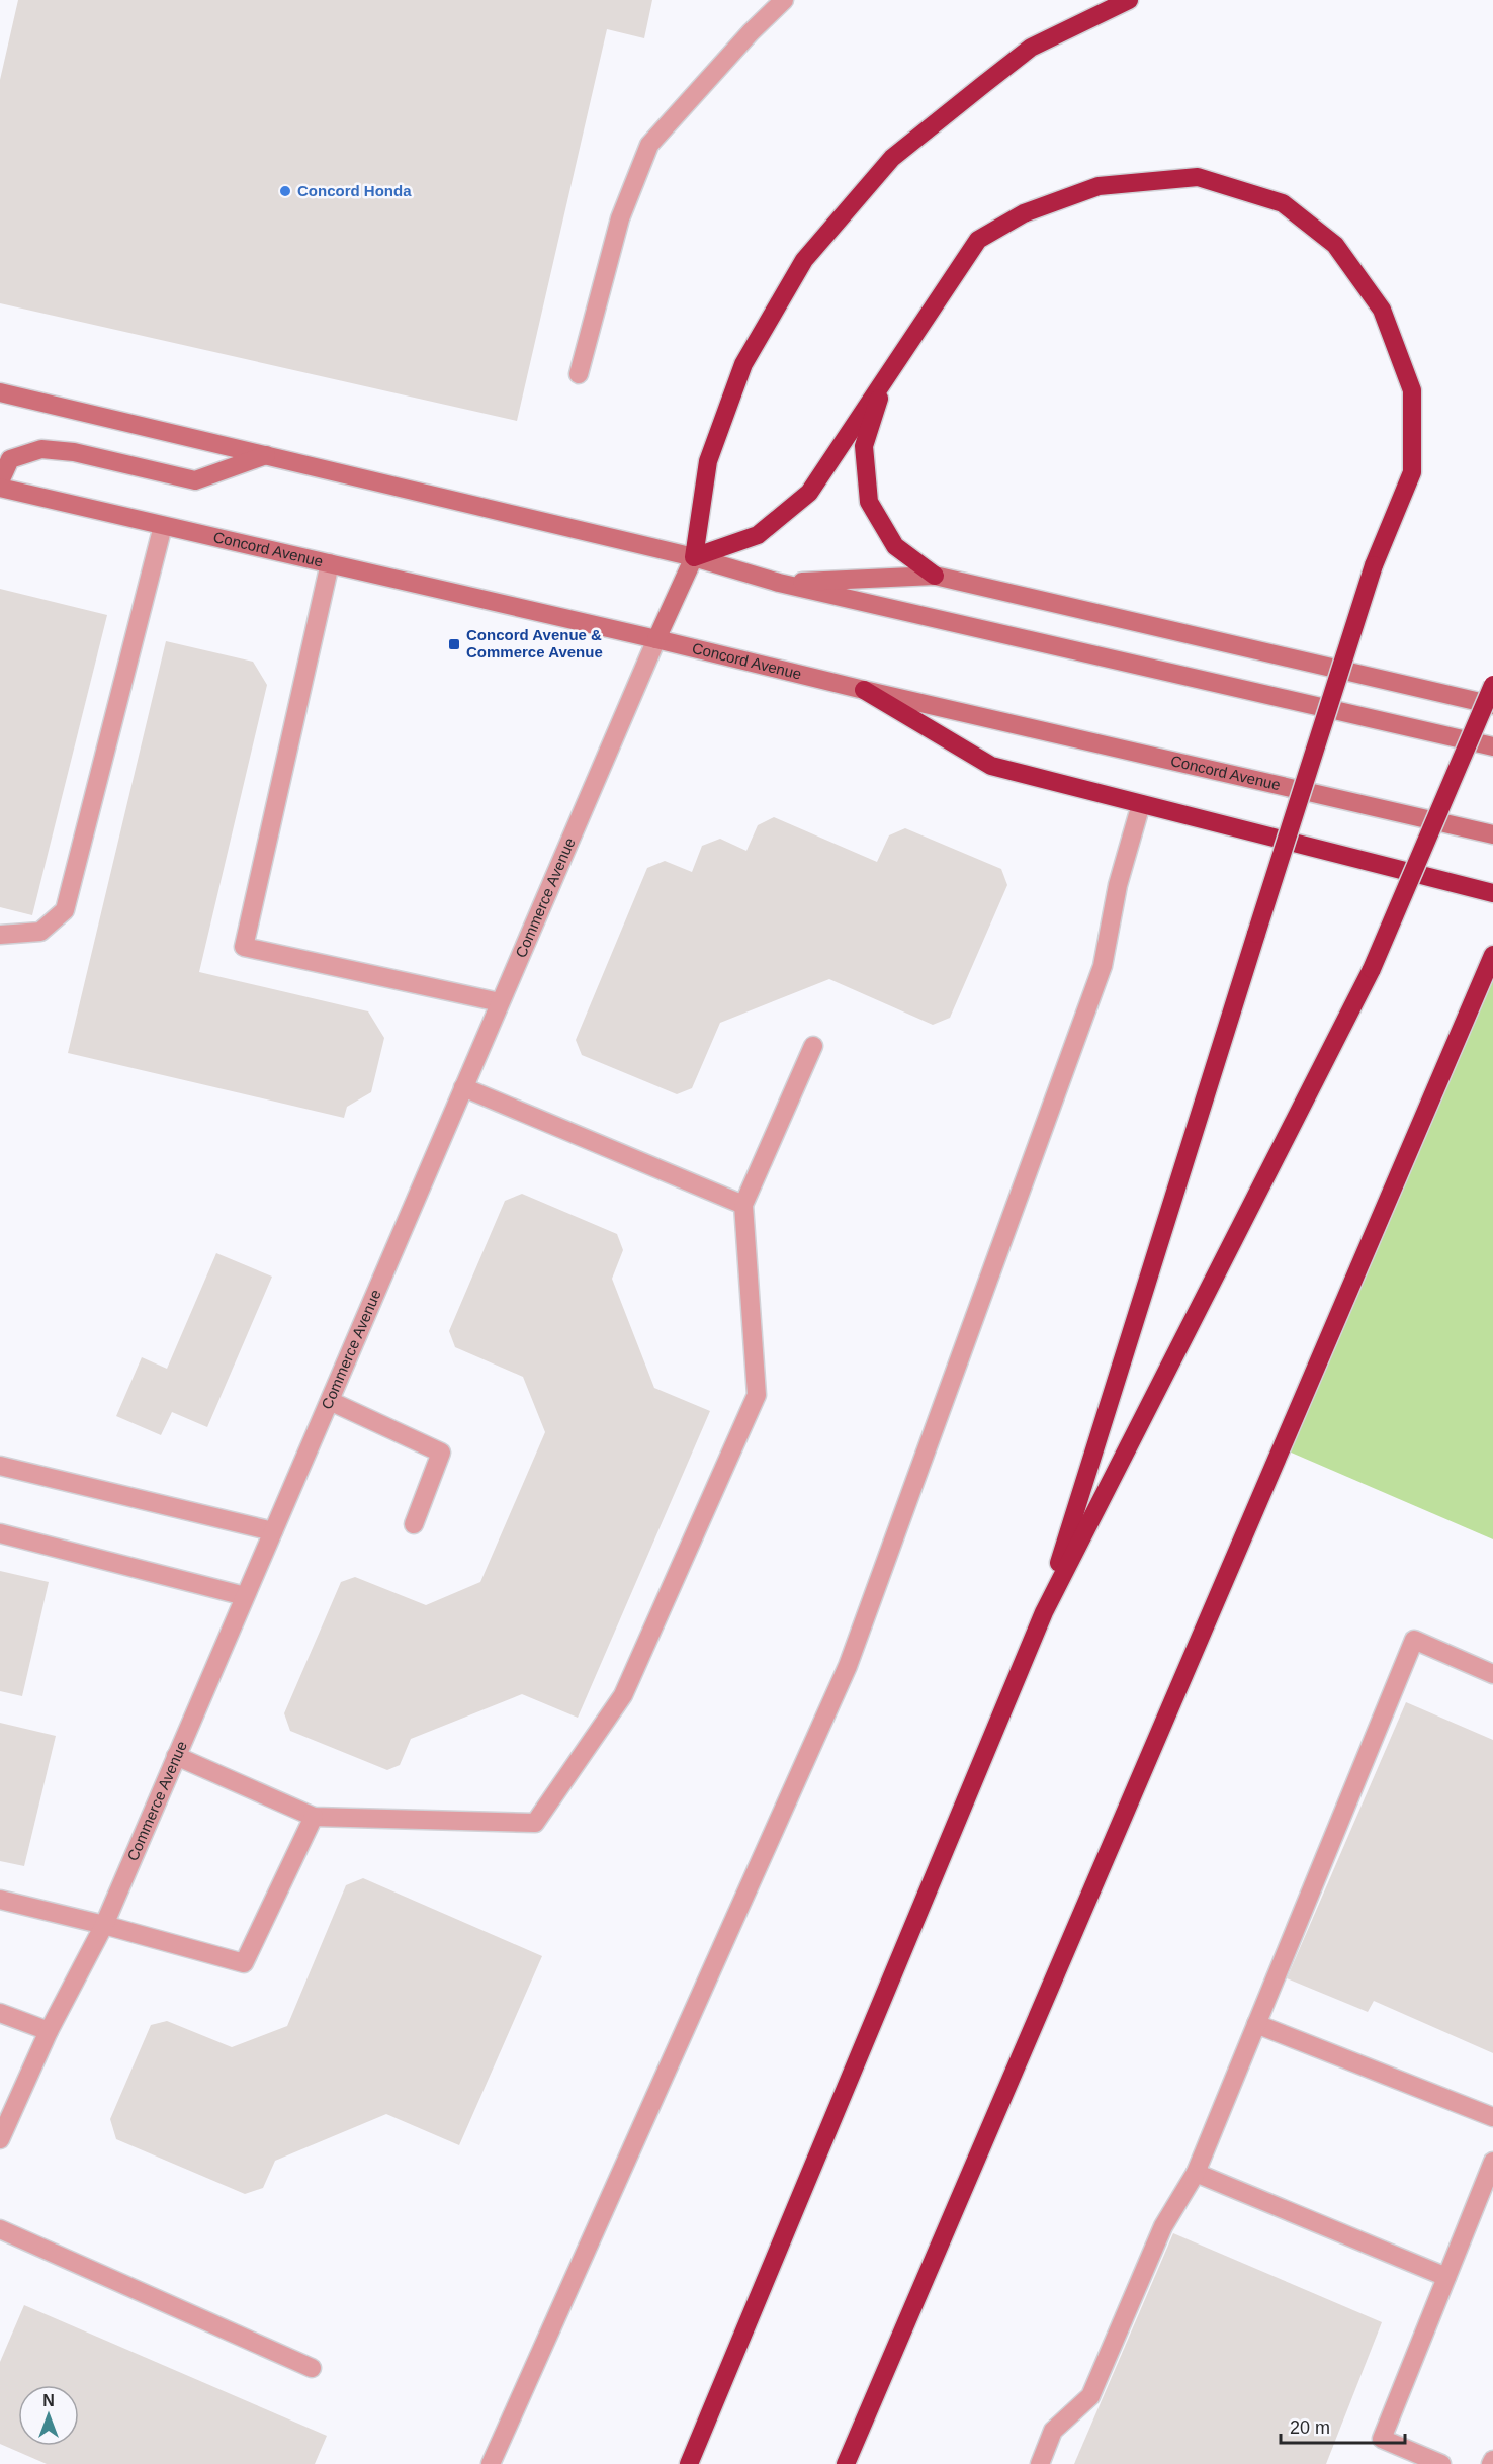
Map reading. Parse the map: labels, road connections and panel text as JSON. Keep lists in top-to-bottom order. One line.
{"streets":{"main road":["Concord Avenue","Commerce Avenue"]},"crossings":[["Concord Avenue","Commerce Avenue"]],"places":{"other":["Concord Honda"],"transit":["Concord Avenue & Commerce Avenue"]},"scale_bar":"20 m","north":"top"}
